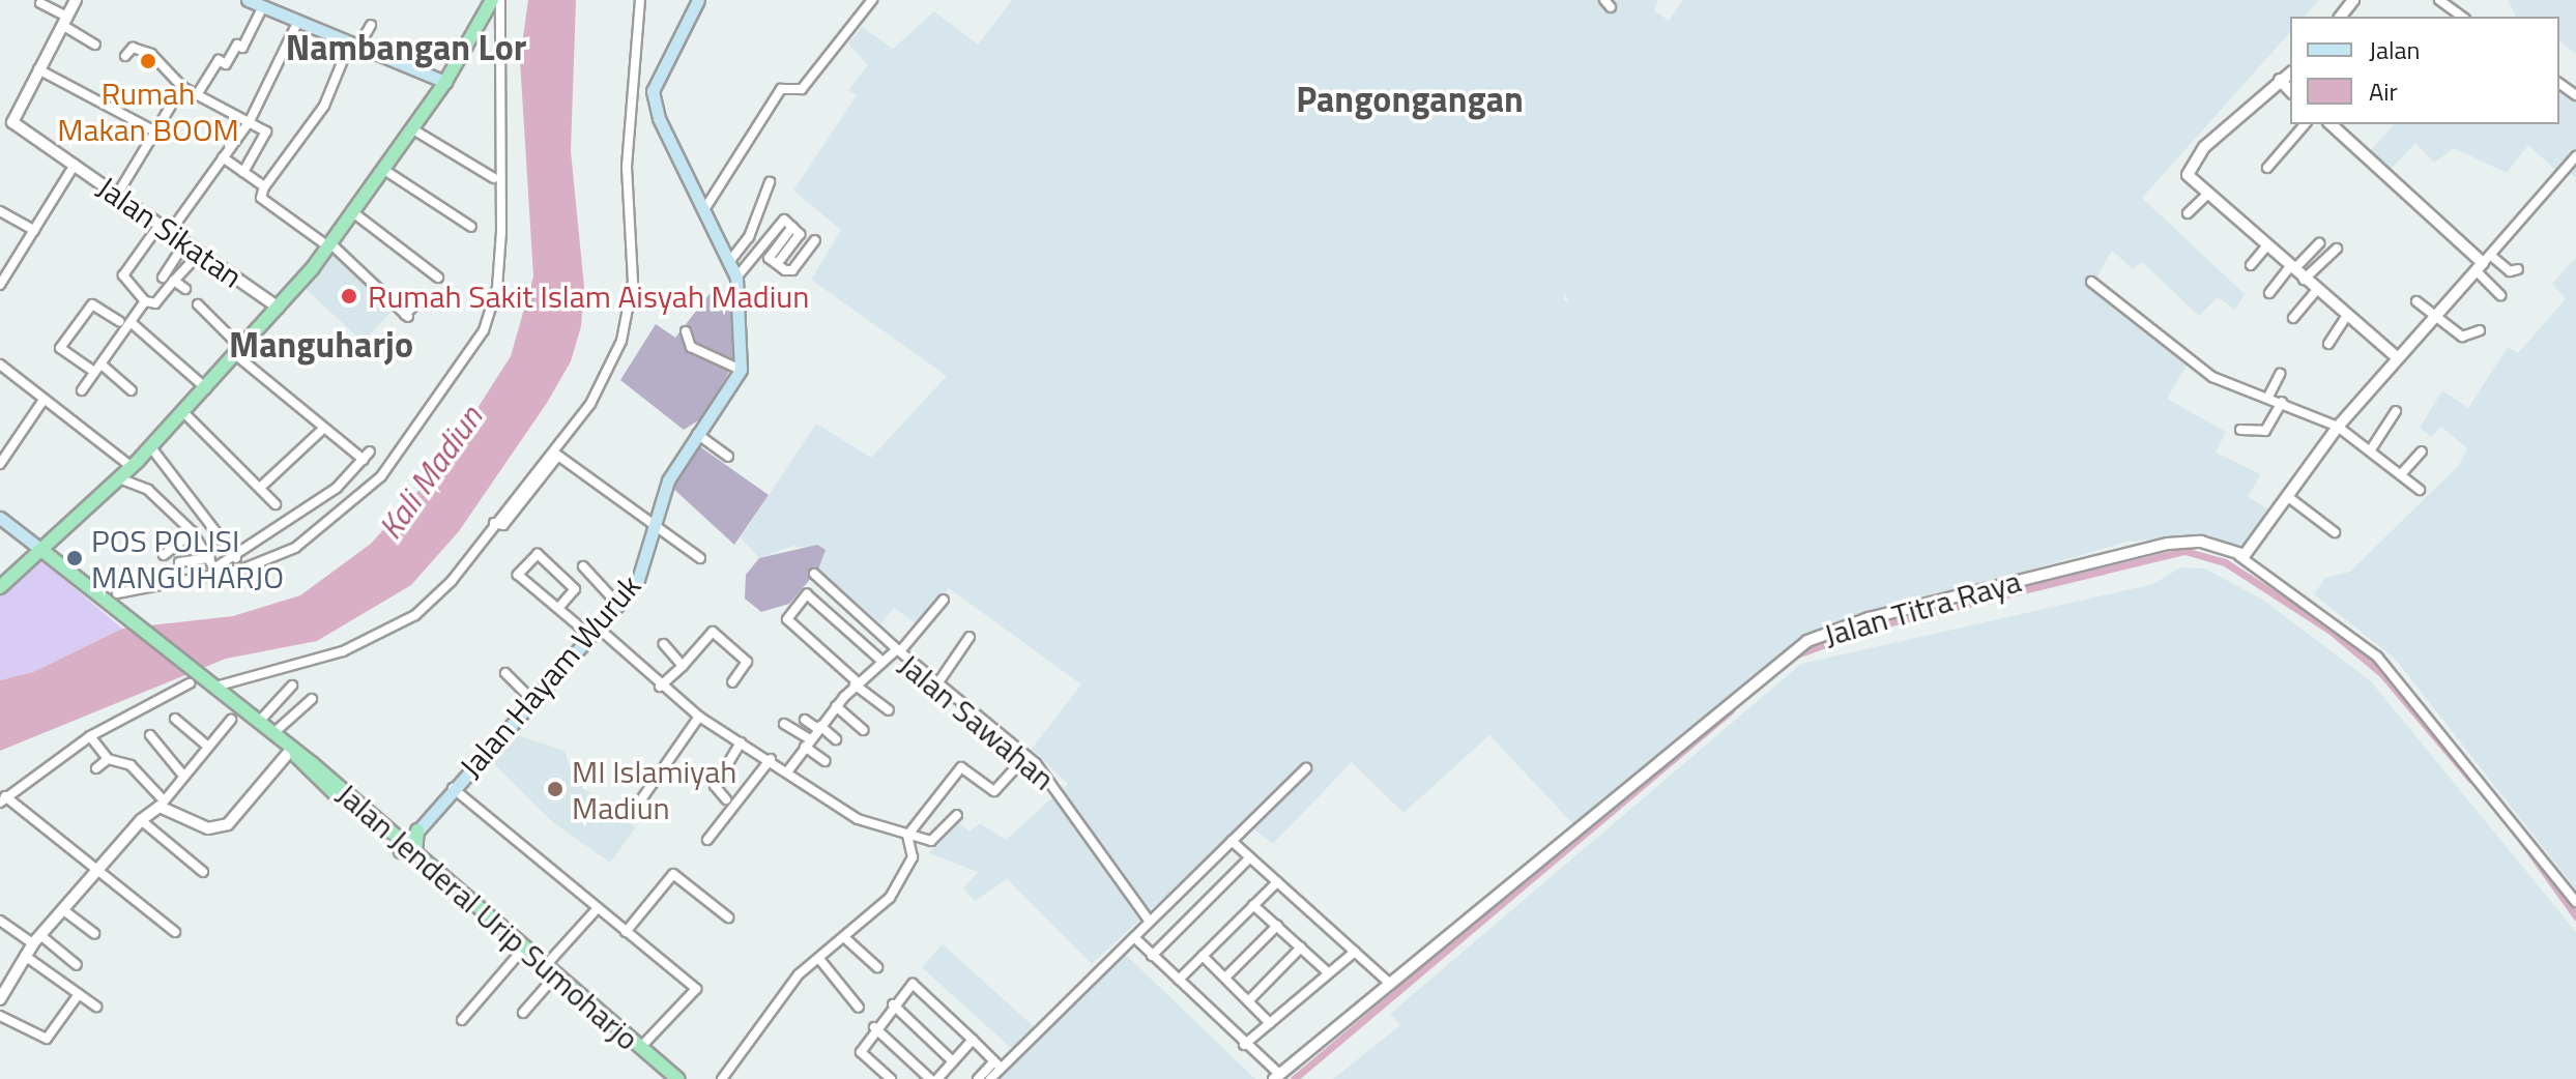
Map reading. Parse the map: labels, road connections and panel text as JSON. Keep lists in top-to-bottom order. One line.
{"streets":{"highway":["Jalan Jenderal Urip Sumoharjo"],"main road":["Jalan Hayam Wuruk"],"street":["Jalan Sikatan","Jalan Titra Raya","Jalan Sawahan"]},"districts":["Nambangan Lor","Pangongangan","Manguharjo"],"water":["Kali Madiun"],"places":["Rumah Makan BOOM","Rumah Sakit Islam Aisyah Madiun","POS POLISI MANGUHARJO","MI Islamiyah Madiun"],"legend":["Jalan","Air"]}
